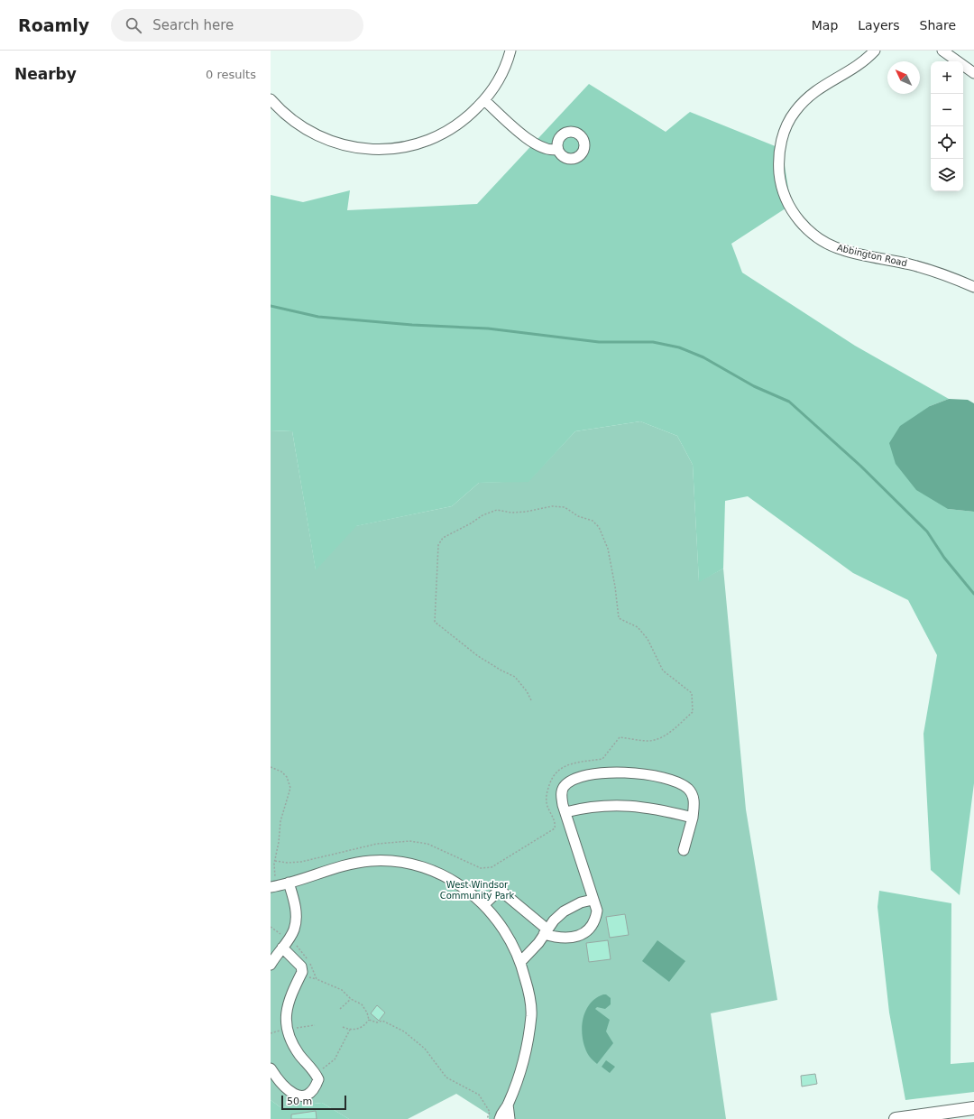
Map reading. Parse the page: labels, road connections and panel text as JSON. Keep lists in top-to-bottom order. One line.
{"streets":{"street":["Abbington Road"]},"parks":["West Windsor Community Park"],"scale_bar":"50 m","north":"top left","page":{"header":"Roamly","search":"Search here","nav":["Map","Layers","Share"],"heading":["Nearby","0 results"],"map_buttons":["+","−"],"scale":"50 m"}}
